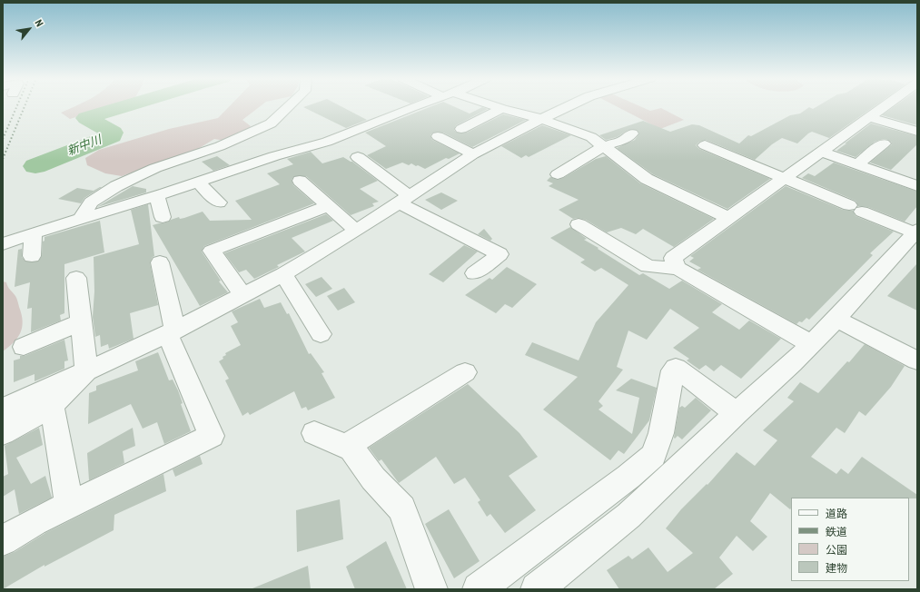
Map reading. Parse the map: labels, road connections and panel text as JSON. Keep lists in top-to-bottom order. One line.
{"water":["新中川"],"legend":["道路","鉄道","公園","建物"],"north":"top right"}
